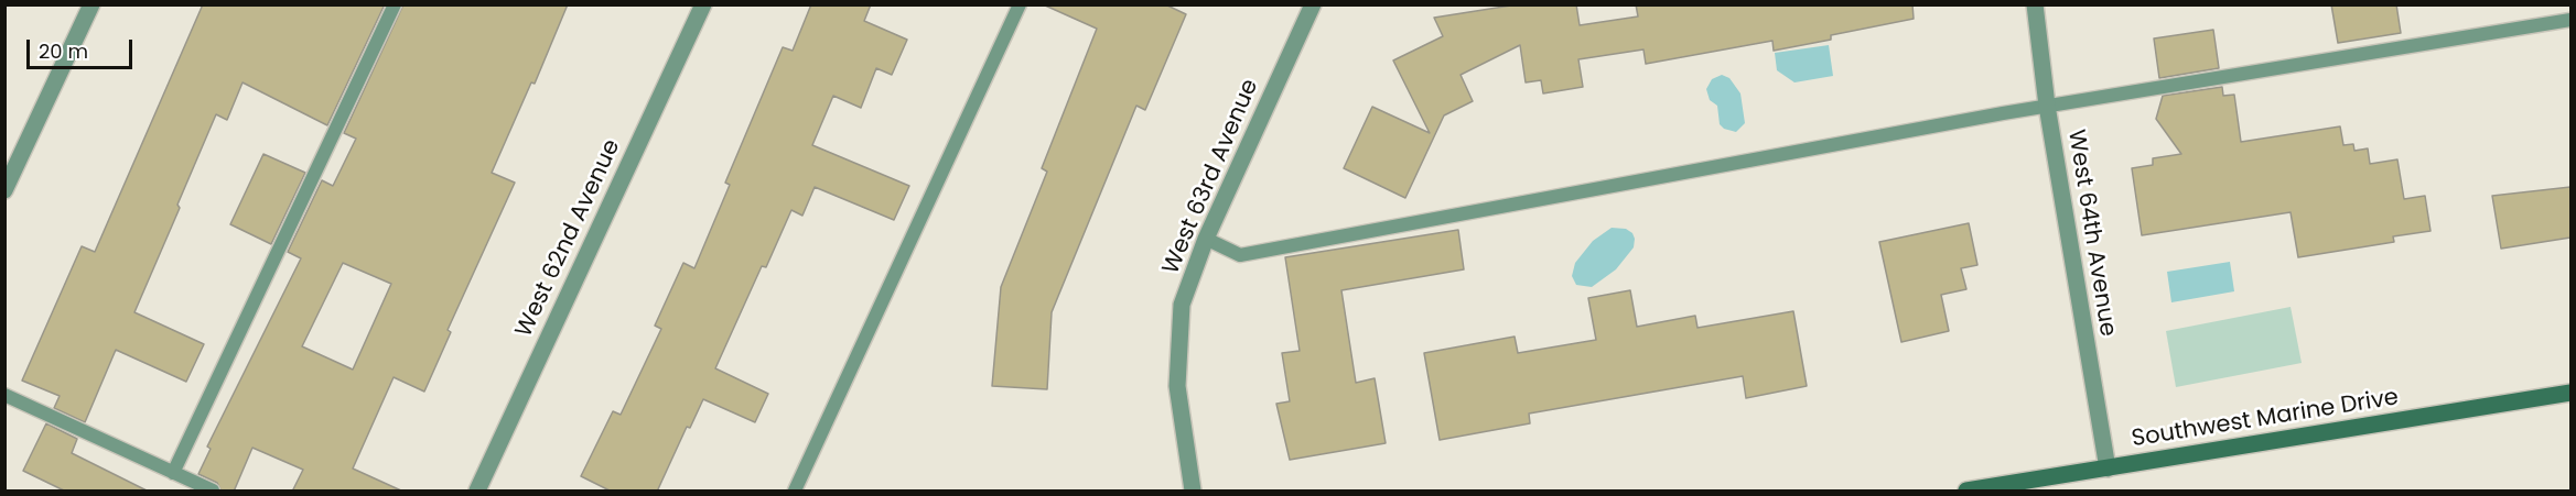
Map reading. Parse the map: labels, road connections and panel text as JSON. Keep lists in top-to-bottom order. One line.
{"streets":{"main road":["Southwest Marine Drive"],"street":["West 63rd Avenue","West 64th Avenue","West 62nd Avenue"]},"crossings":[["West 64th Avenue","Southwest Marine Drive"]],"scale_bar":"20 m"}
